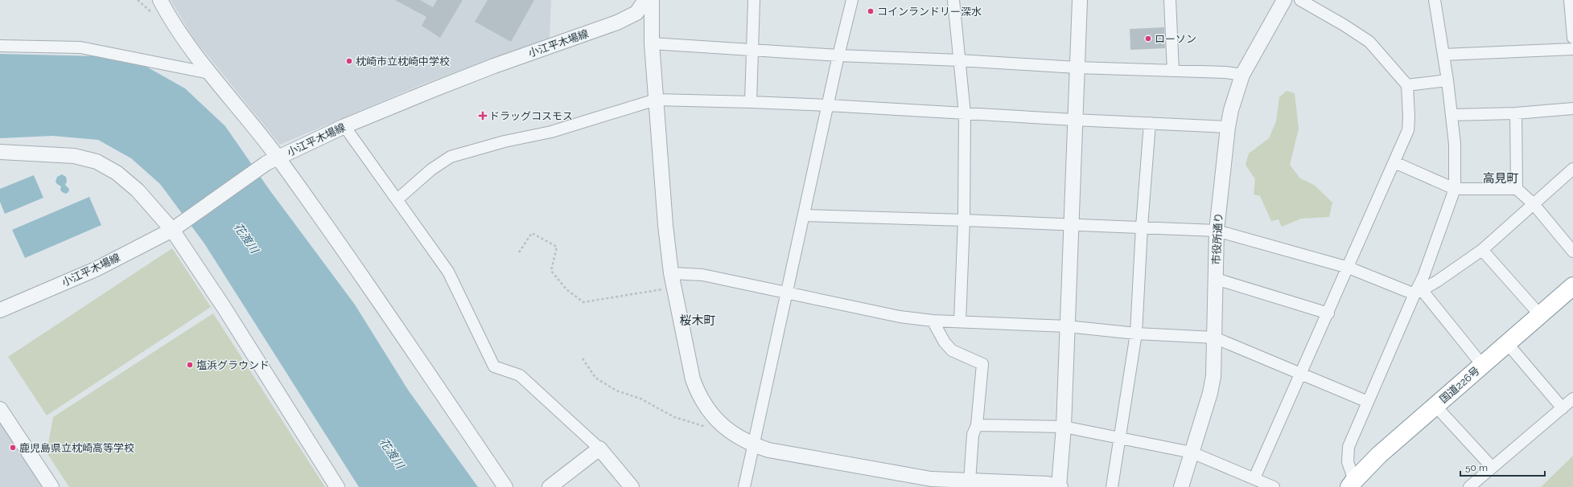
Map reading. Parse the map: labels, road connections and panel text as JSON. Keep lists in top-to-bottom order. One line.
{"streets":{"highway":["国道226号"],"street":["小江平木場線","市役所通り"]},"districts":["高見町","桜木町"],"water":["花渡川"],"places":{"other":["コインランドリー深水","ローソン","枕崎市立枕崎中学校","塩浜グラウンド","鹿児島県立枕崎高等学校"],"health":["ドラッグコスモス"]},"scale_bar":"50 m"}
